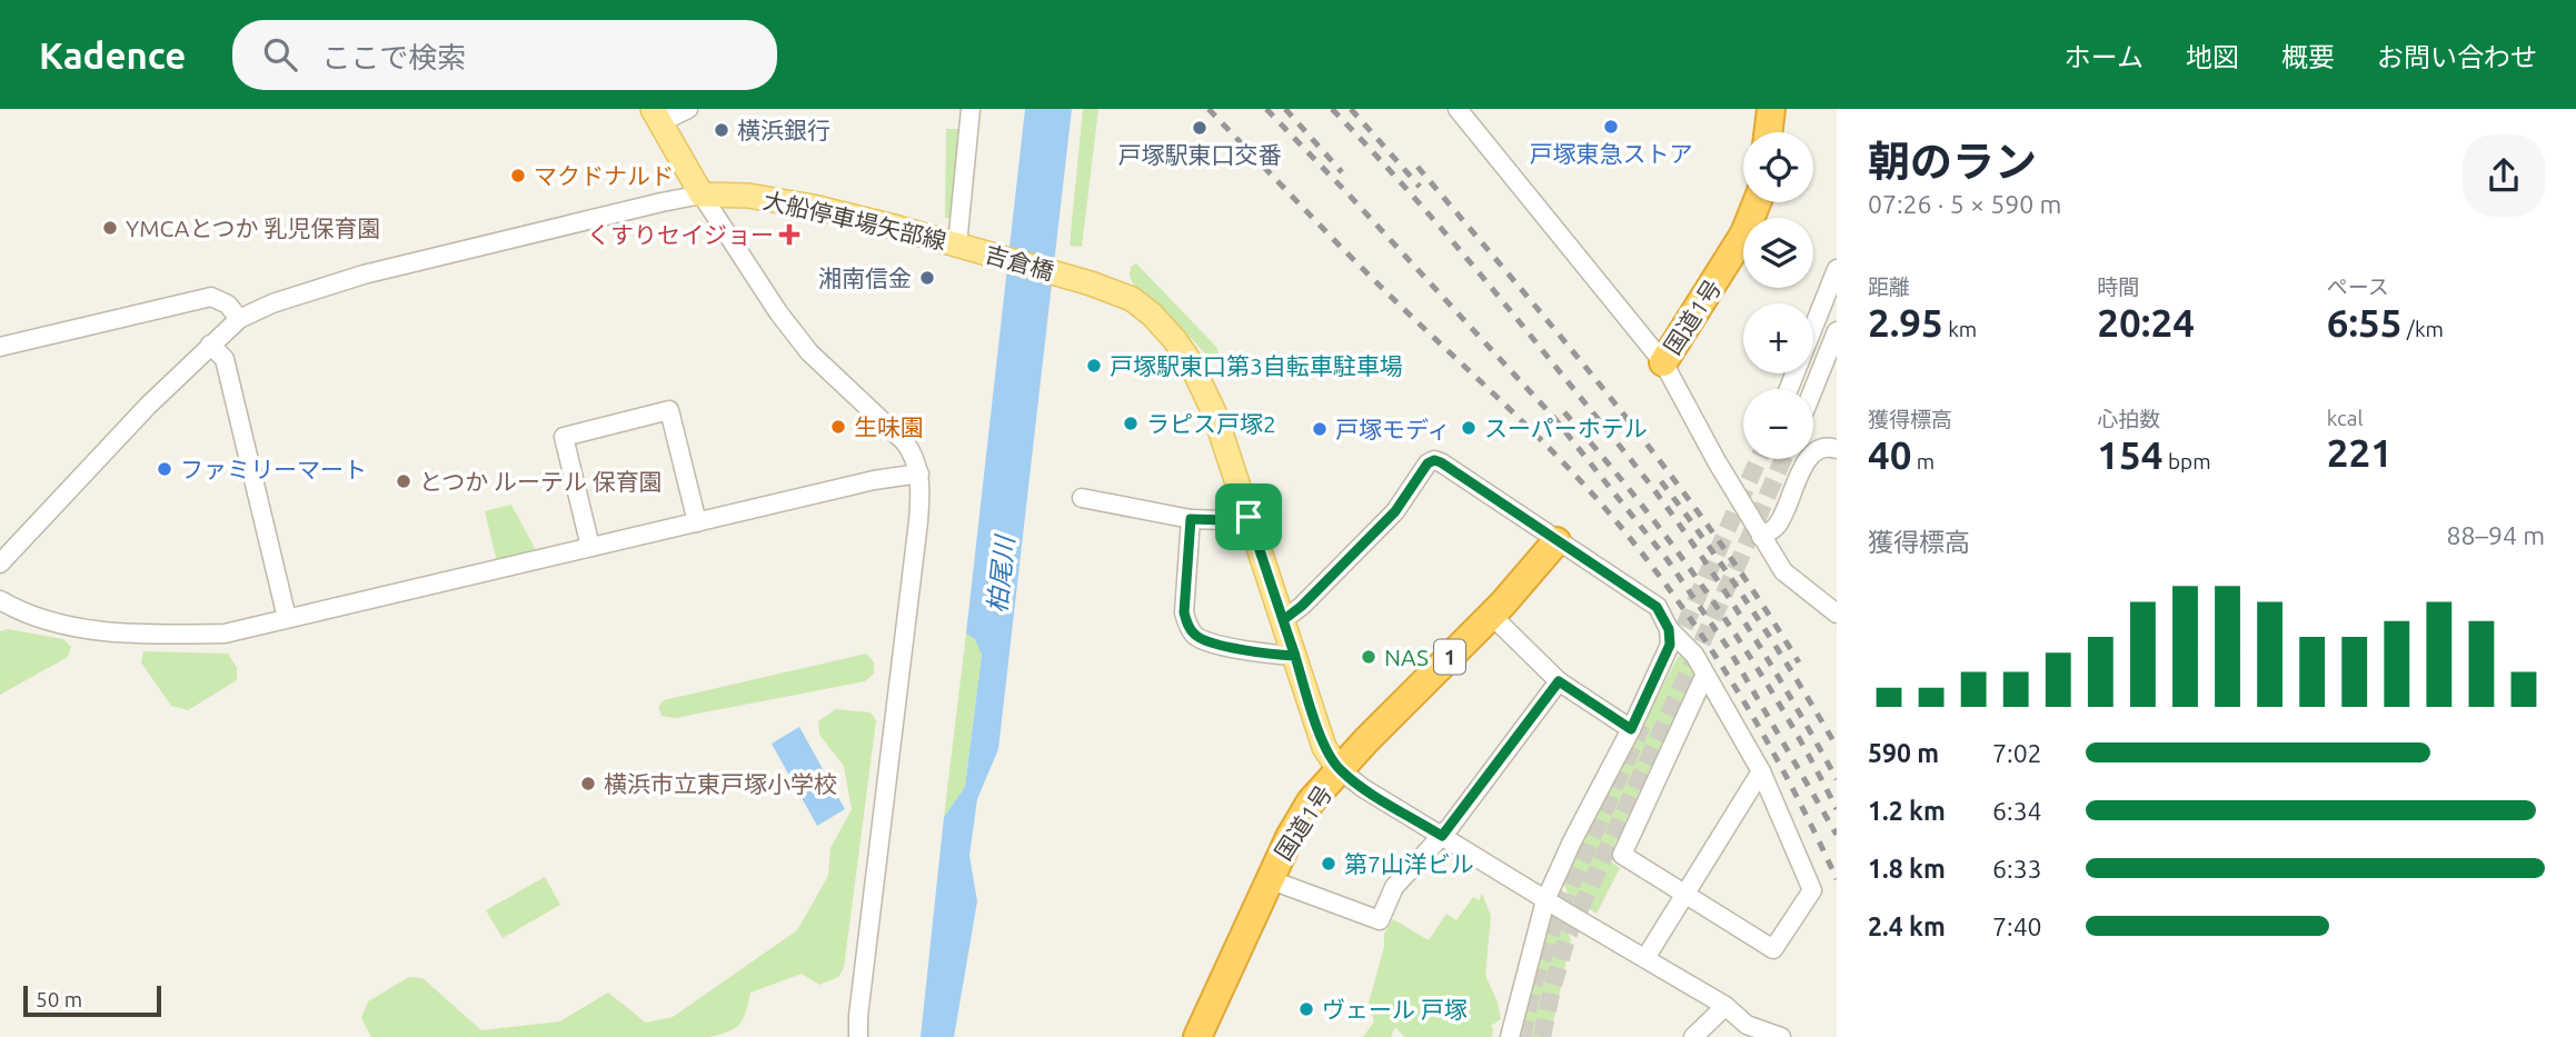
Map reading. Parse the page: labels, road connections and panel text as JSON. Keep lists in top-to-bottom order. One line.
{"streets":{"highway":["国道1号","1"],"main road":["大船停車場矢部線","吉倉橋"]},"crossings":[["大船停車場矢部線","吉倉橋"]],"water":["柏尾川"],"places":{"other":["戸塚東急ストア","戸塚駅東口交番","横浜銀行","マクドナルド","YMCAとつか 乳児保育園","湘南信金","戸塚駅東口第3自転車駐車場","ラピス戸塚2","生味園","スーパーホテル","戸塚モディ","ファミリーマート","とつか ルーテル 保育園","NAS","横浜市立東戸塚小学校","第7山洋ビル","ヴェール 戸塚"],"health":["くすりセイジョー"]},"scale_bar":"50 m","page":{"header":"Kadence","search":"ここで検索","nav":["ホーム","地図","概要","お問い合わせ"],"heading":["朝のラン","07:26 · 5 × 590 m"],"map_buttons":["+","−"],"stats":[["距離","2.95 km"],["時間","20:24"],["ペース","6:55 /km"],["獲得標高","40 m"],["心拍数","154 bpm"],["kcal","221"]],"chart":["獲得標高","88–94 m"],"list":[{"name":"590 m","note":"7:02"},{"name":"1.2 km","note":"6:34"},{"name":"1.8 km","note":"6:33"},{"name":"2.4 km","note":"7:40"}],"scale":"50 m"}}
